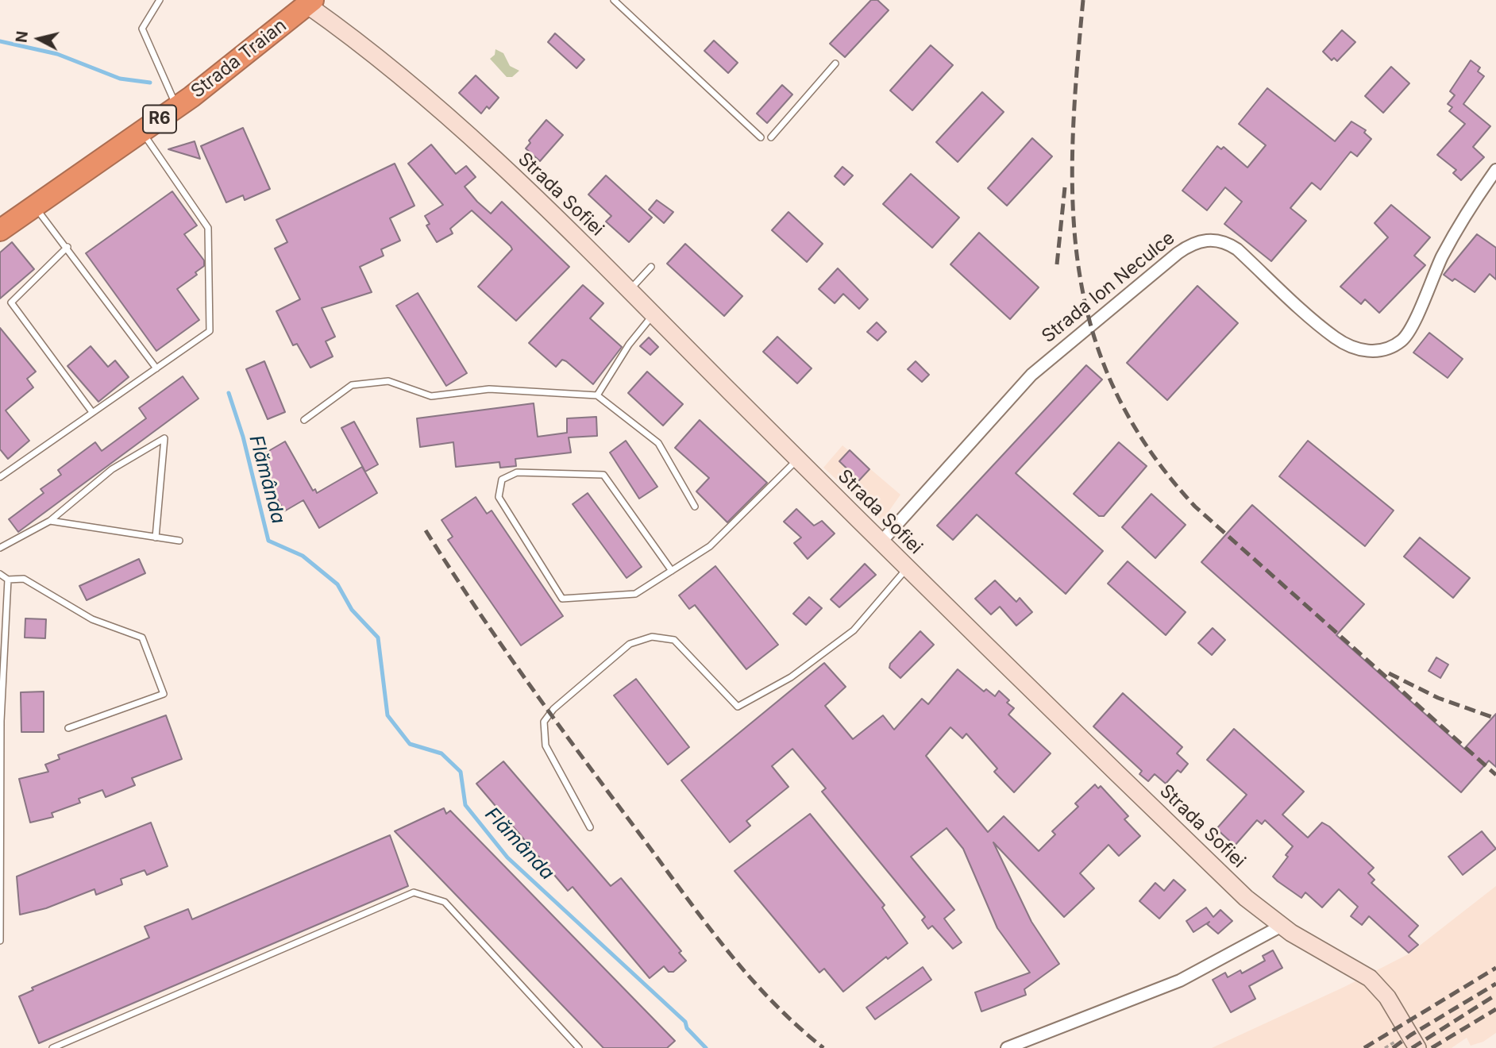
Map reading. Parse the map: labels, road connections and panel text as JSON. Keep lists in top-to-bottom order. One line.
{"streets":{"highway":["Strada Trаian","R6"],"street":["Strada Sofiei","Strada Ion Neculce"]},"crossings":[["Strada Trаian","Strada Sofiei"],["Strada Sofiei","Strada Ion Neculce"]],"water":["Flămânda"],"north":"left"}
